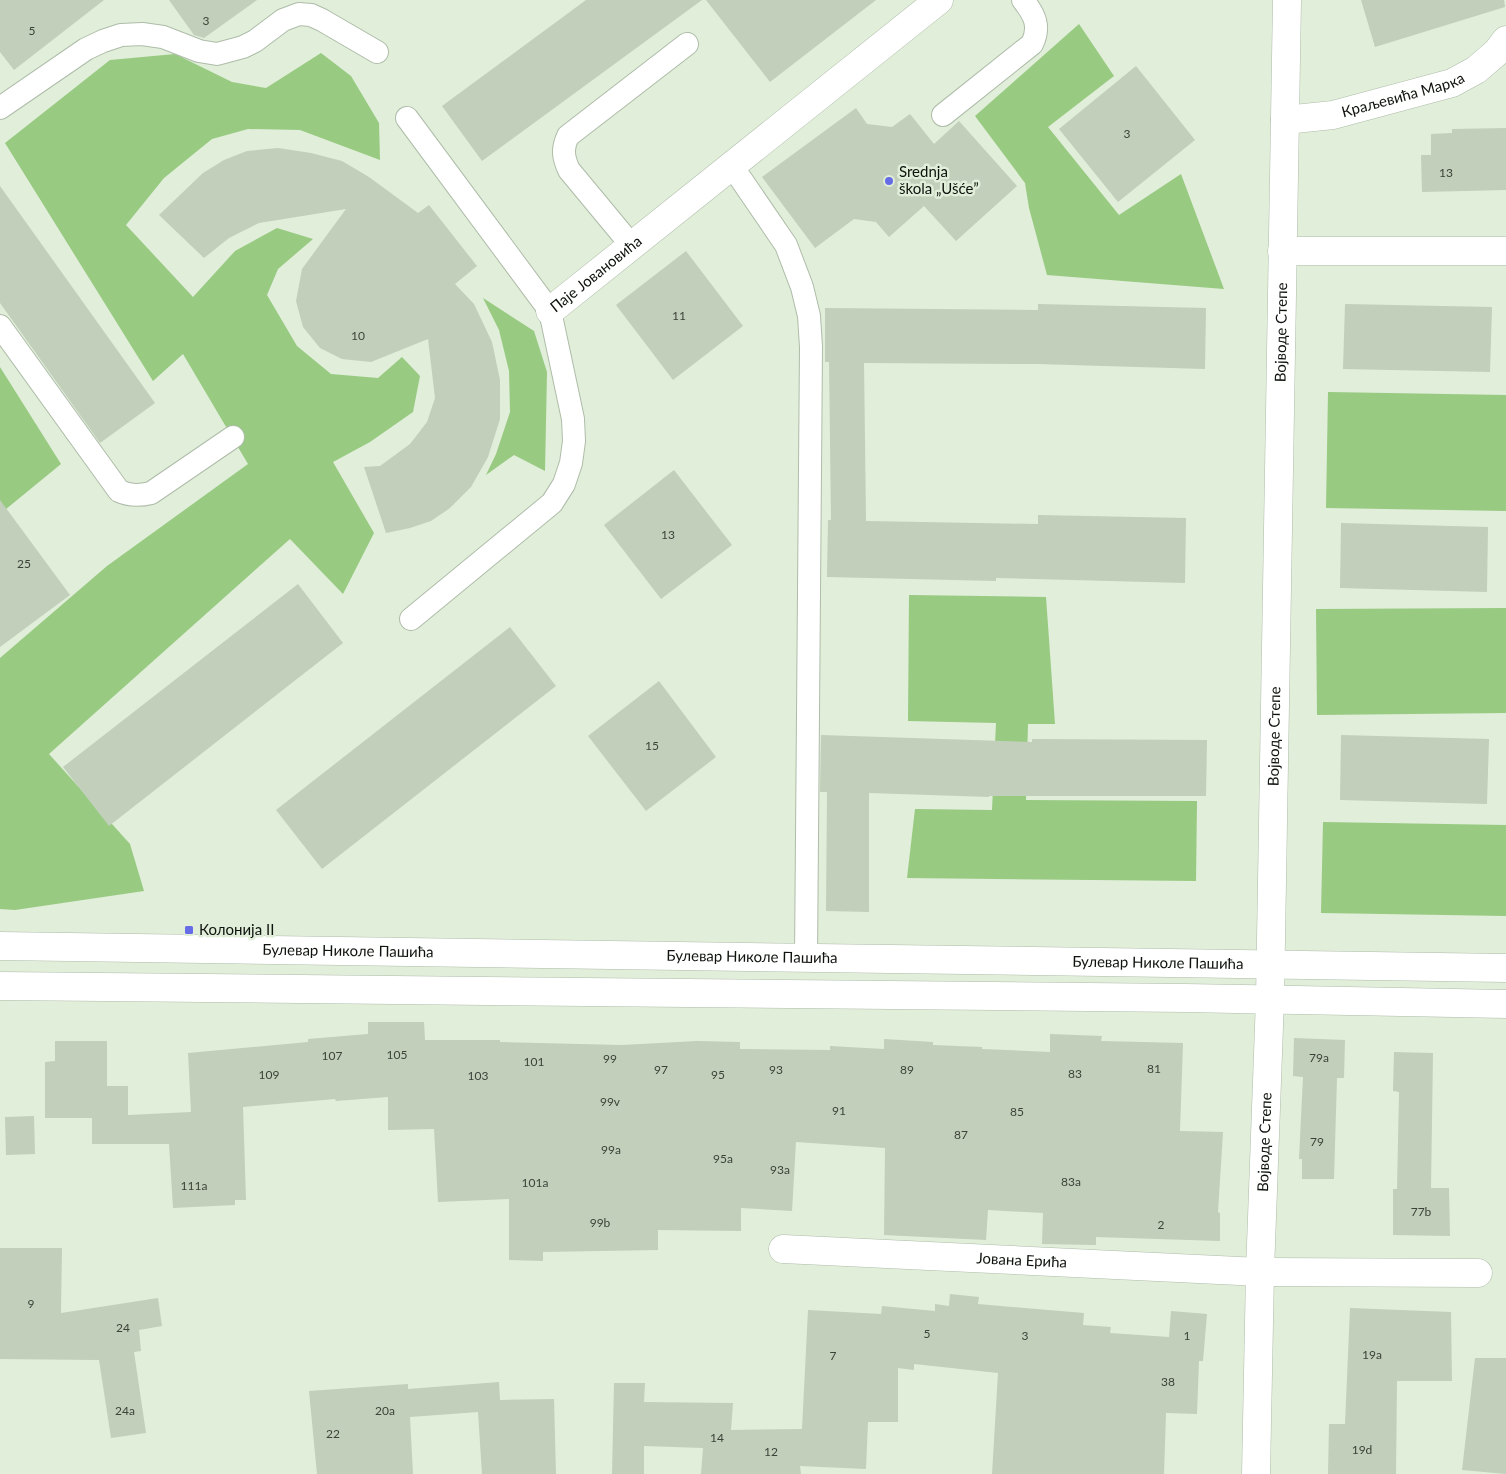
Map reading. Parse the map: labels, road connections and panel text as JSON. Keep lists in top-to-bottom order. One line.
{"streets":{"street":["Краљевића Марка","Паје Јовановића","Војводе Степе","Булевар Николе Пашића","Јована Ерића"]},"crossings":[["Краљевића Марка","Војводе Степе"],["Војводе Степе","Булевар Николе Пашића"],["Војводе Степе","Јована Ерића"]],"places":{"other":["Srednja škola „Ušće”"],"transit":["Колонија II"]},"house_numbers":["3","5","3","13","11","10","13","25","15","105","107","79a","99","101","81","97","93","89","83","109","95","103","99v","91","85","87","79","99a","95a","93a","83a","101a","111a","77b","99b","2","9","24","5","3","1","19a","7","38","24a","20a","22","14","19d","12"]}
